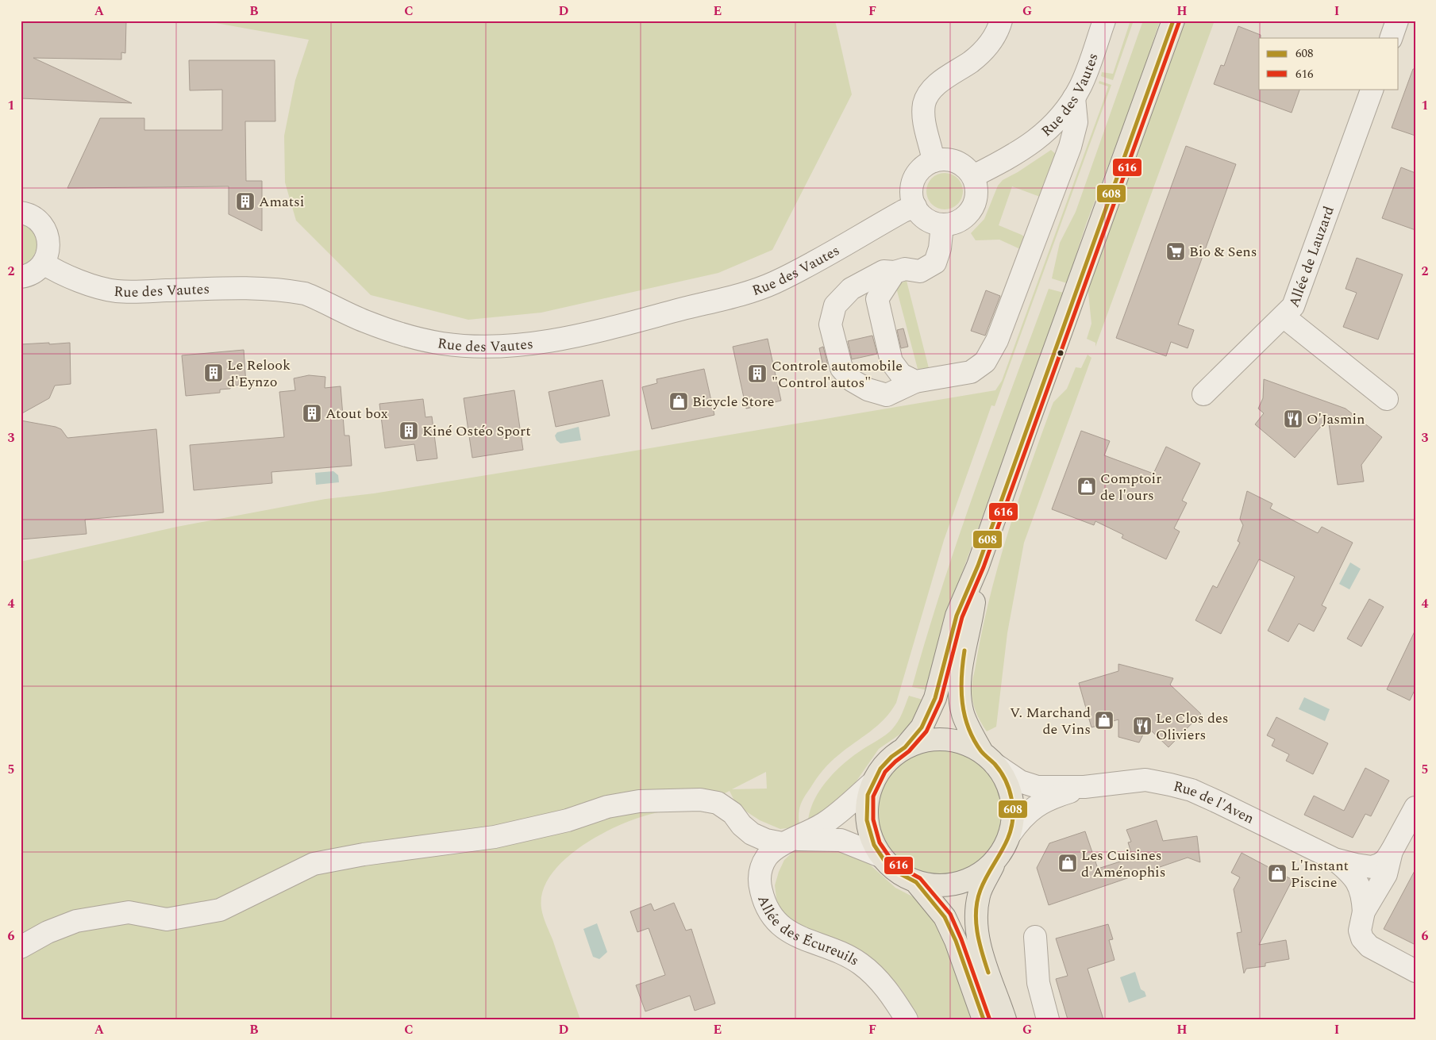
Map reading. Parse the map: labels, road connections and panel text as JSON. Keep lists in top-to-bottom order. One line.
{"streets":{"street":["Rue des Vautes","Allée de Lauzard","Rue de l'Aven","Allée des Écureuils"]},"places":{"building":["Amatsi","Le Relook d'Eynzo","Controle automobile \"Control'autos\"","Atout box","Kiné Ostéo Sport"],"supermarket":["Bio & Sens"],"shop":["Bicycle Store","Comptoir de l'ours","V. Marchand de Vins","Les Cuisines d'Aménophis","L'Instant Piscine"],"restaurant":["O'Jasmin","Le Clos des Oliviers"]},"lines":["transit line 608","transit line 616"],"legend":["608","616"],"grid":{"columns":["A","B","C","D","E","F","G","H","I"],"rows":["1","2","3","4","5","6"]}}
